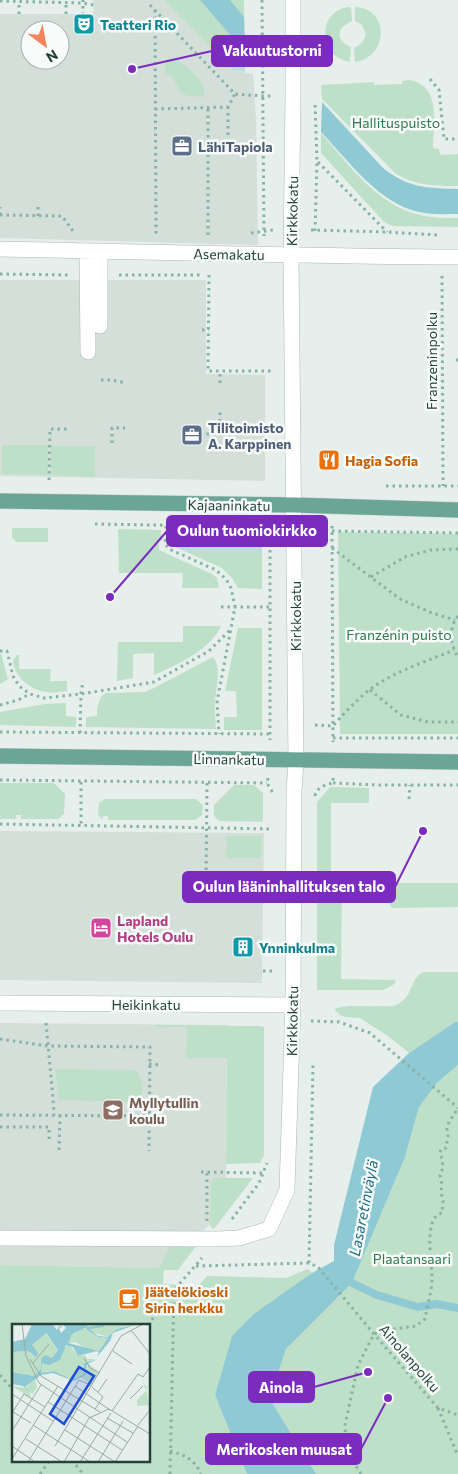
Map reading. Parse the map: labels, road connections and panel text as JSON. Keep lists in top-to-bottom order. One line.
{"streets":{"main road":["Kajaaninkatu","Linnankatu"],"street":["Kirkkokatu","Asemakatu","Heikinkatu"],"path":["Franzeninpolku","Ainolanpolku"]},"crossings":[["Kirkkokatu","Asemakatu"],["Kirkkokatu","Kajaaninkatu"],["Kirkkokatu","Linnankatu"],["Kirkkokatu","Heikinkatu"],["Asemakatu","Franzeninpolku"]],"water":["Lasaretinväylä"],"parks":["Hallituspuisto","Franzénin puisto","Plaatansaari"],"places":{"theatre":["Teatteri Rio"],"other":["Vakuutustorni","Oulun tuomiokirkko","Oulun lääninhallituksen talo","Ainola","Merikosken muusat"],"office":["LähiTapiola","Tilitoimisto A. Karppinen"],"restaurant":["Hagia Sofia"],"hotel":["Lapland Hotels Oulu"],"building":["Ynninkulma"],"school or university":["Myllytullin koulu"],"cafe":["Jäätelökioski Sirin herkku"]},"north":"bottom right"}
